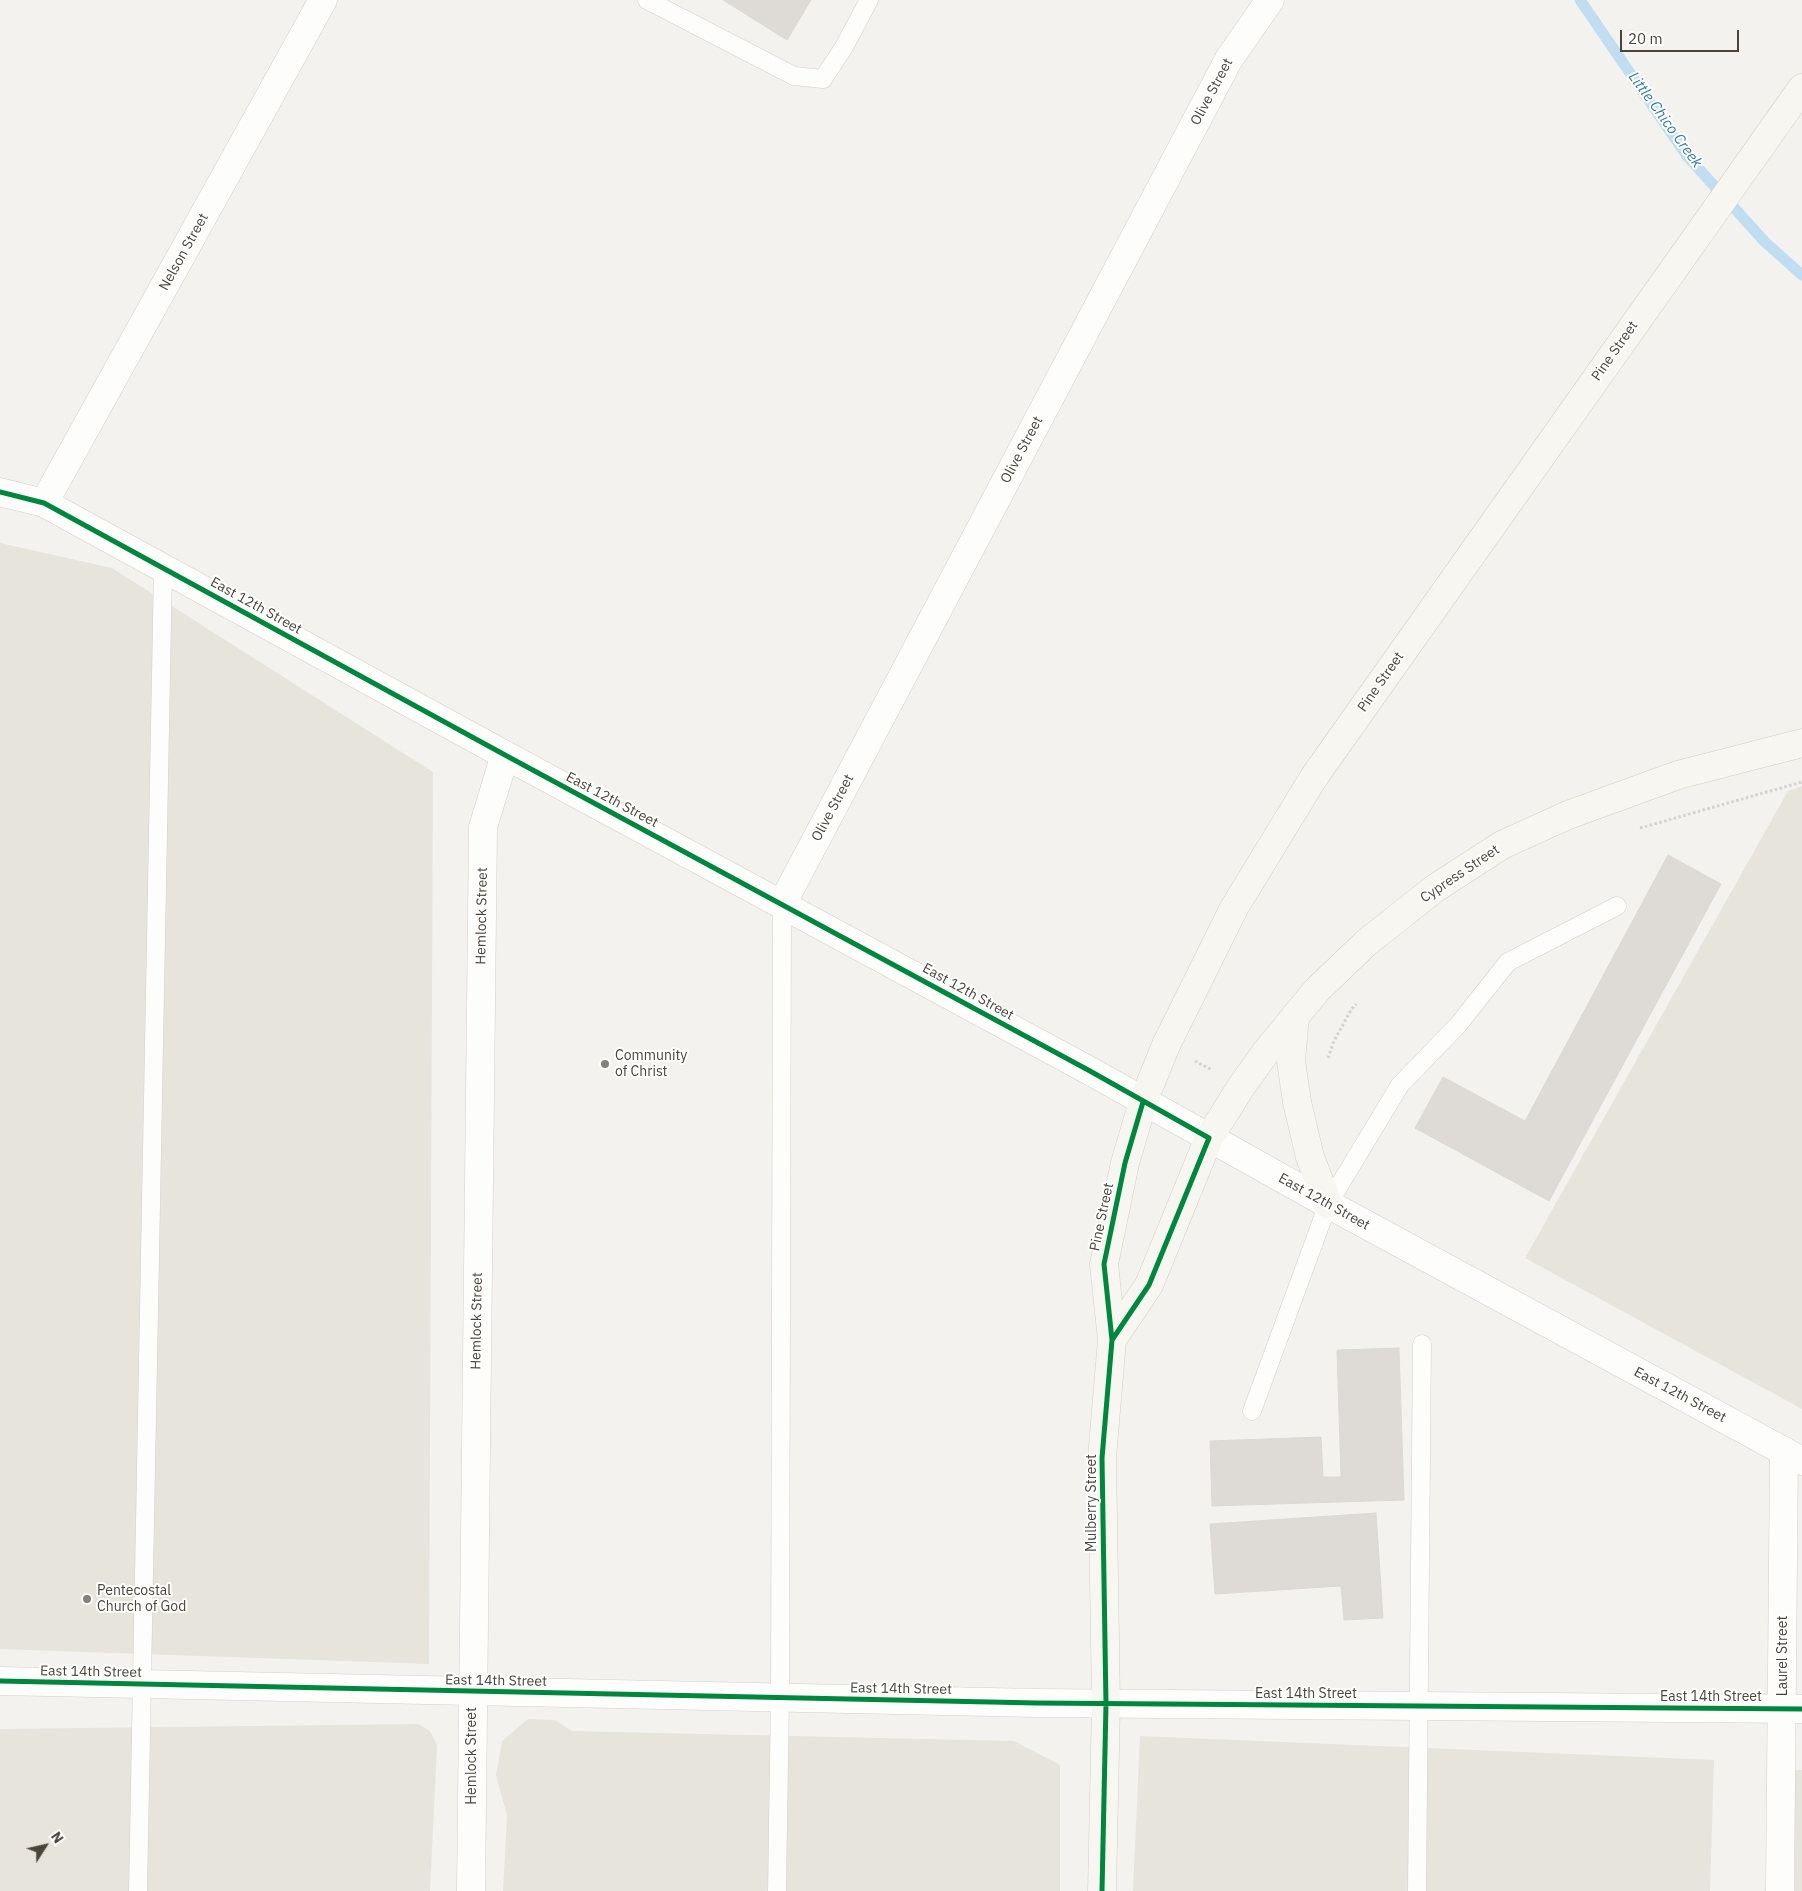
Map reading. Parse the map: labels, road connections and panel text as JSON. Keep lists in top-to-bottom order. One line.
{"streets":{"street":["Olive Street","Nelson Street","Pine Street","East 12th Street","Cypress Street","Hemlock Street","Mulberry Street","Laurel Street","East 14th Street"]},"crossings":[["Olive Street","East 12th Street"],["Nelson Street","East 12th Street"],["Pine Street","East 12th Street"],["Pine Street","Mulberry Street"],["East 12th Street","Cypress Street"],["East 12th Street","Hemlock Street"],["East 12th Street","Mulberry Street"],["East 12th Street","Laurel Street"],["Cypress Street","Mulberry Street"],["Hemlock Street","East 14th Street"],["Mulberry Street","East 14th Street"],["Laurel Street","East 14th Street"]],"water":["Little Chico Creek"],"places":["Community of Christ","Pentecostal Church of God"],"scale_bar":"20 m","north":"top right"}
